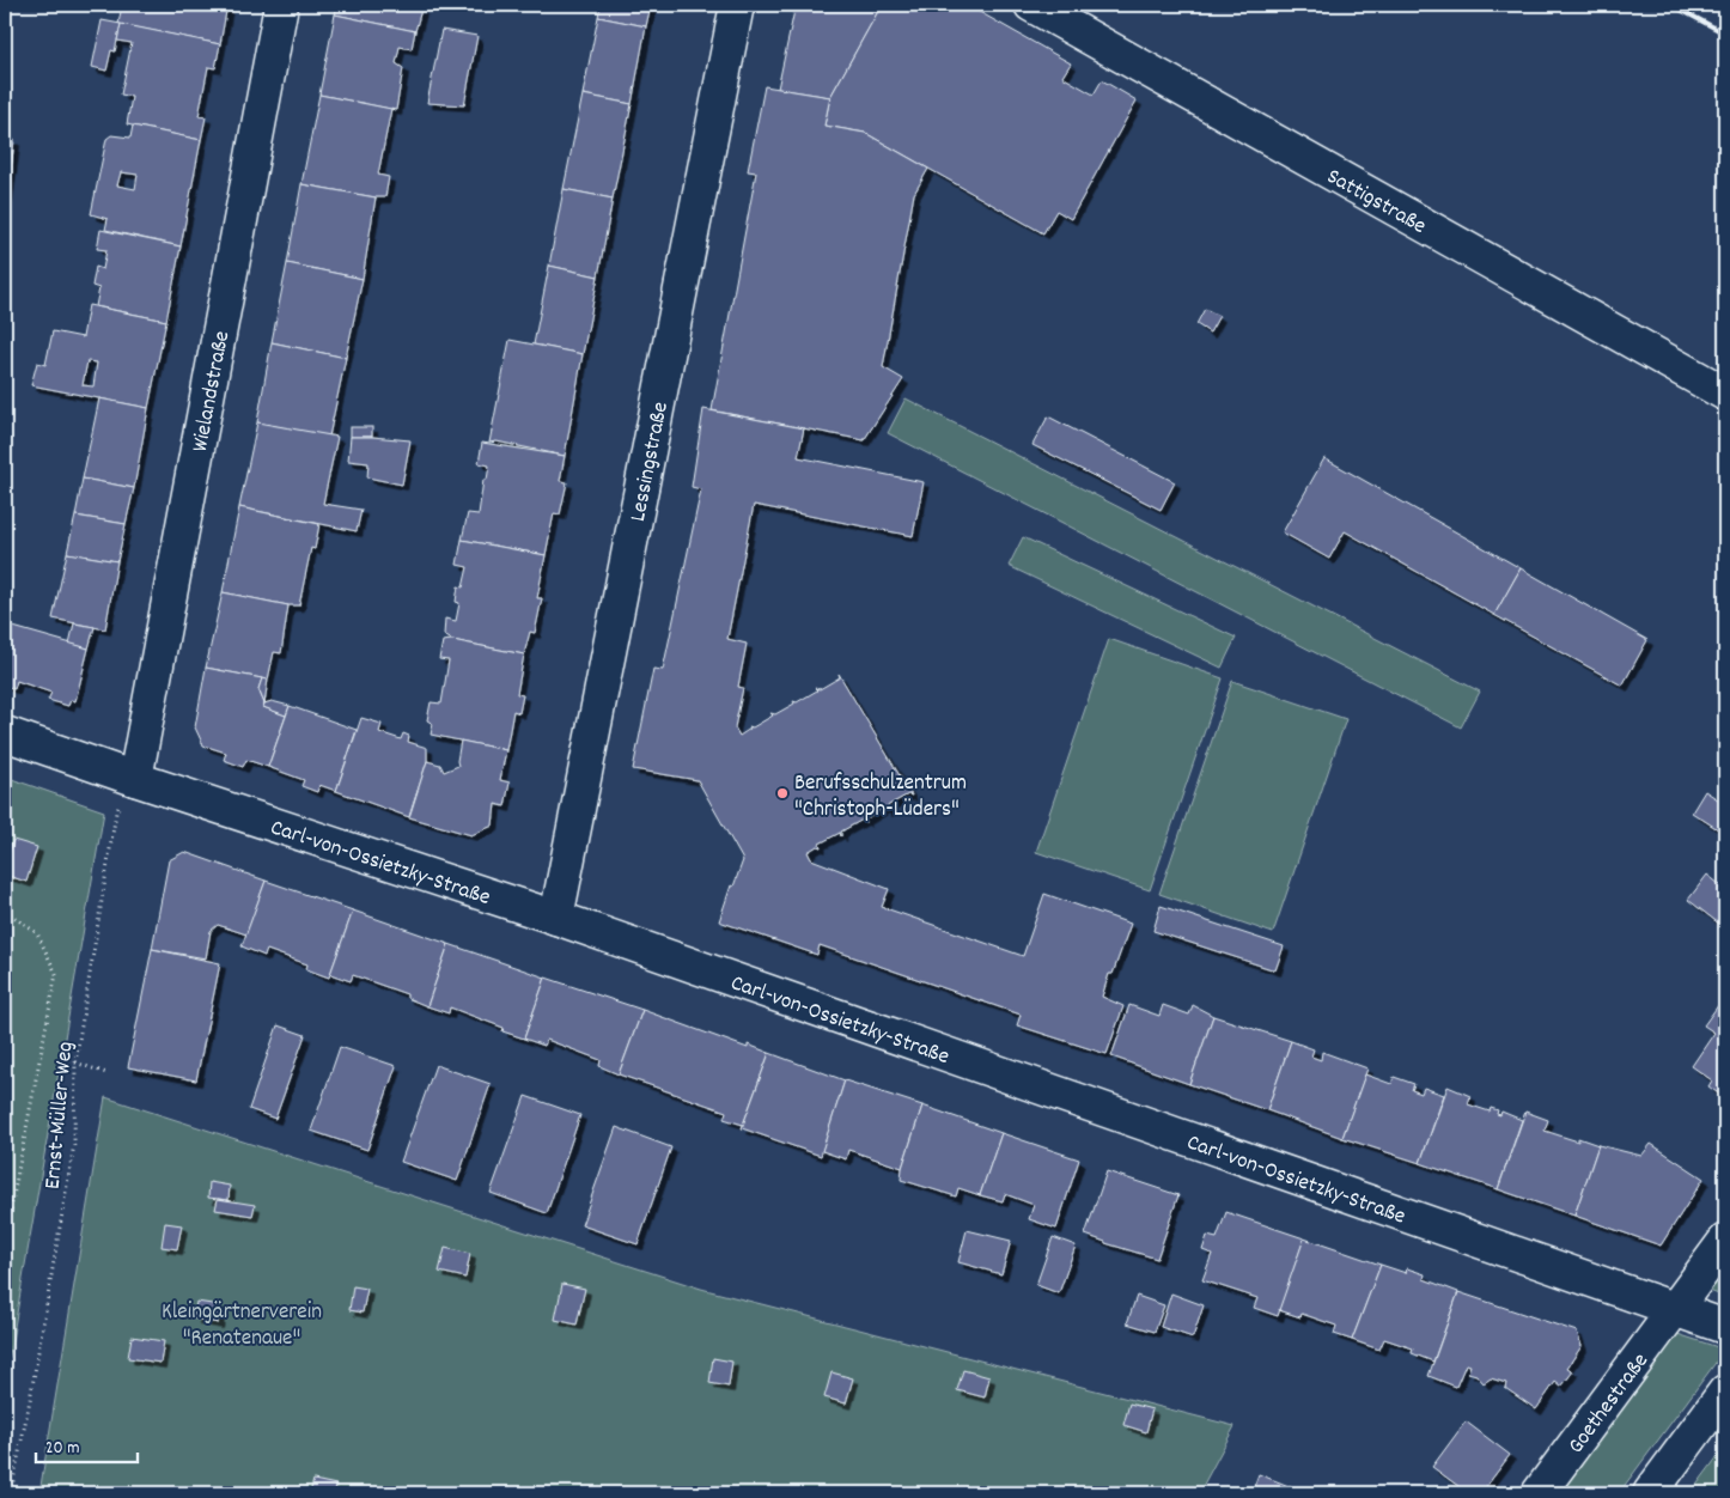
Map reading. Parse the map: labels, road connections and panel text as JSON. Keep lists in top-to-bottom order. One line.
{"streets":{"street":["Sattigstraße","Wielandstraße","Lessingstraße","Carl-von-Ossietzky-Straße","Goethestraße"],"path":["Ernst-Müller-Weg"]},"crossings":[["Wielandstraße","Carl-von-Ossietzky-Straße"],["Wielandstraße","Ernst-Müller-Weg"],["Lessingstraße","Carl-von-Ossietzky-Straße"],["Carl-von-Ossietzky-Straße","Ernst-Müller-Weg"],["Carl-von-Ossietzky-Straße","Goethestraße"]],"parks":["Kleingärtnerverein \"Renatenaue\""],"places":["Berufsschulzentrum \"Christoph-Lüders\""],"scale_bar":"20 m"}
